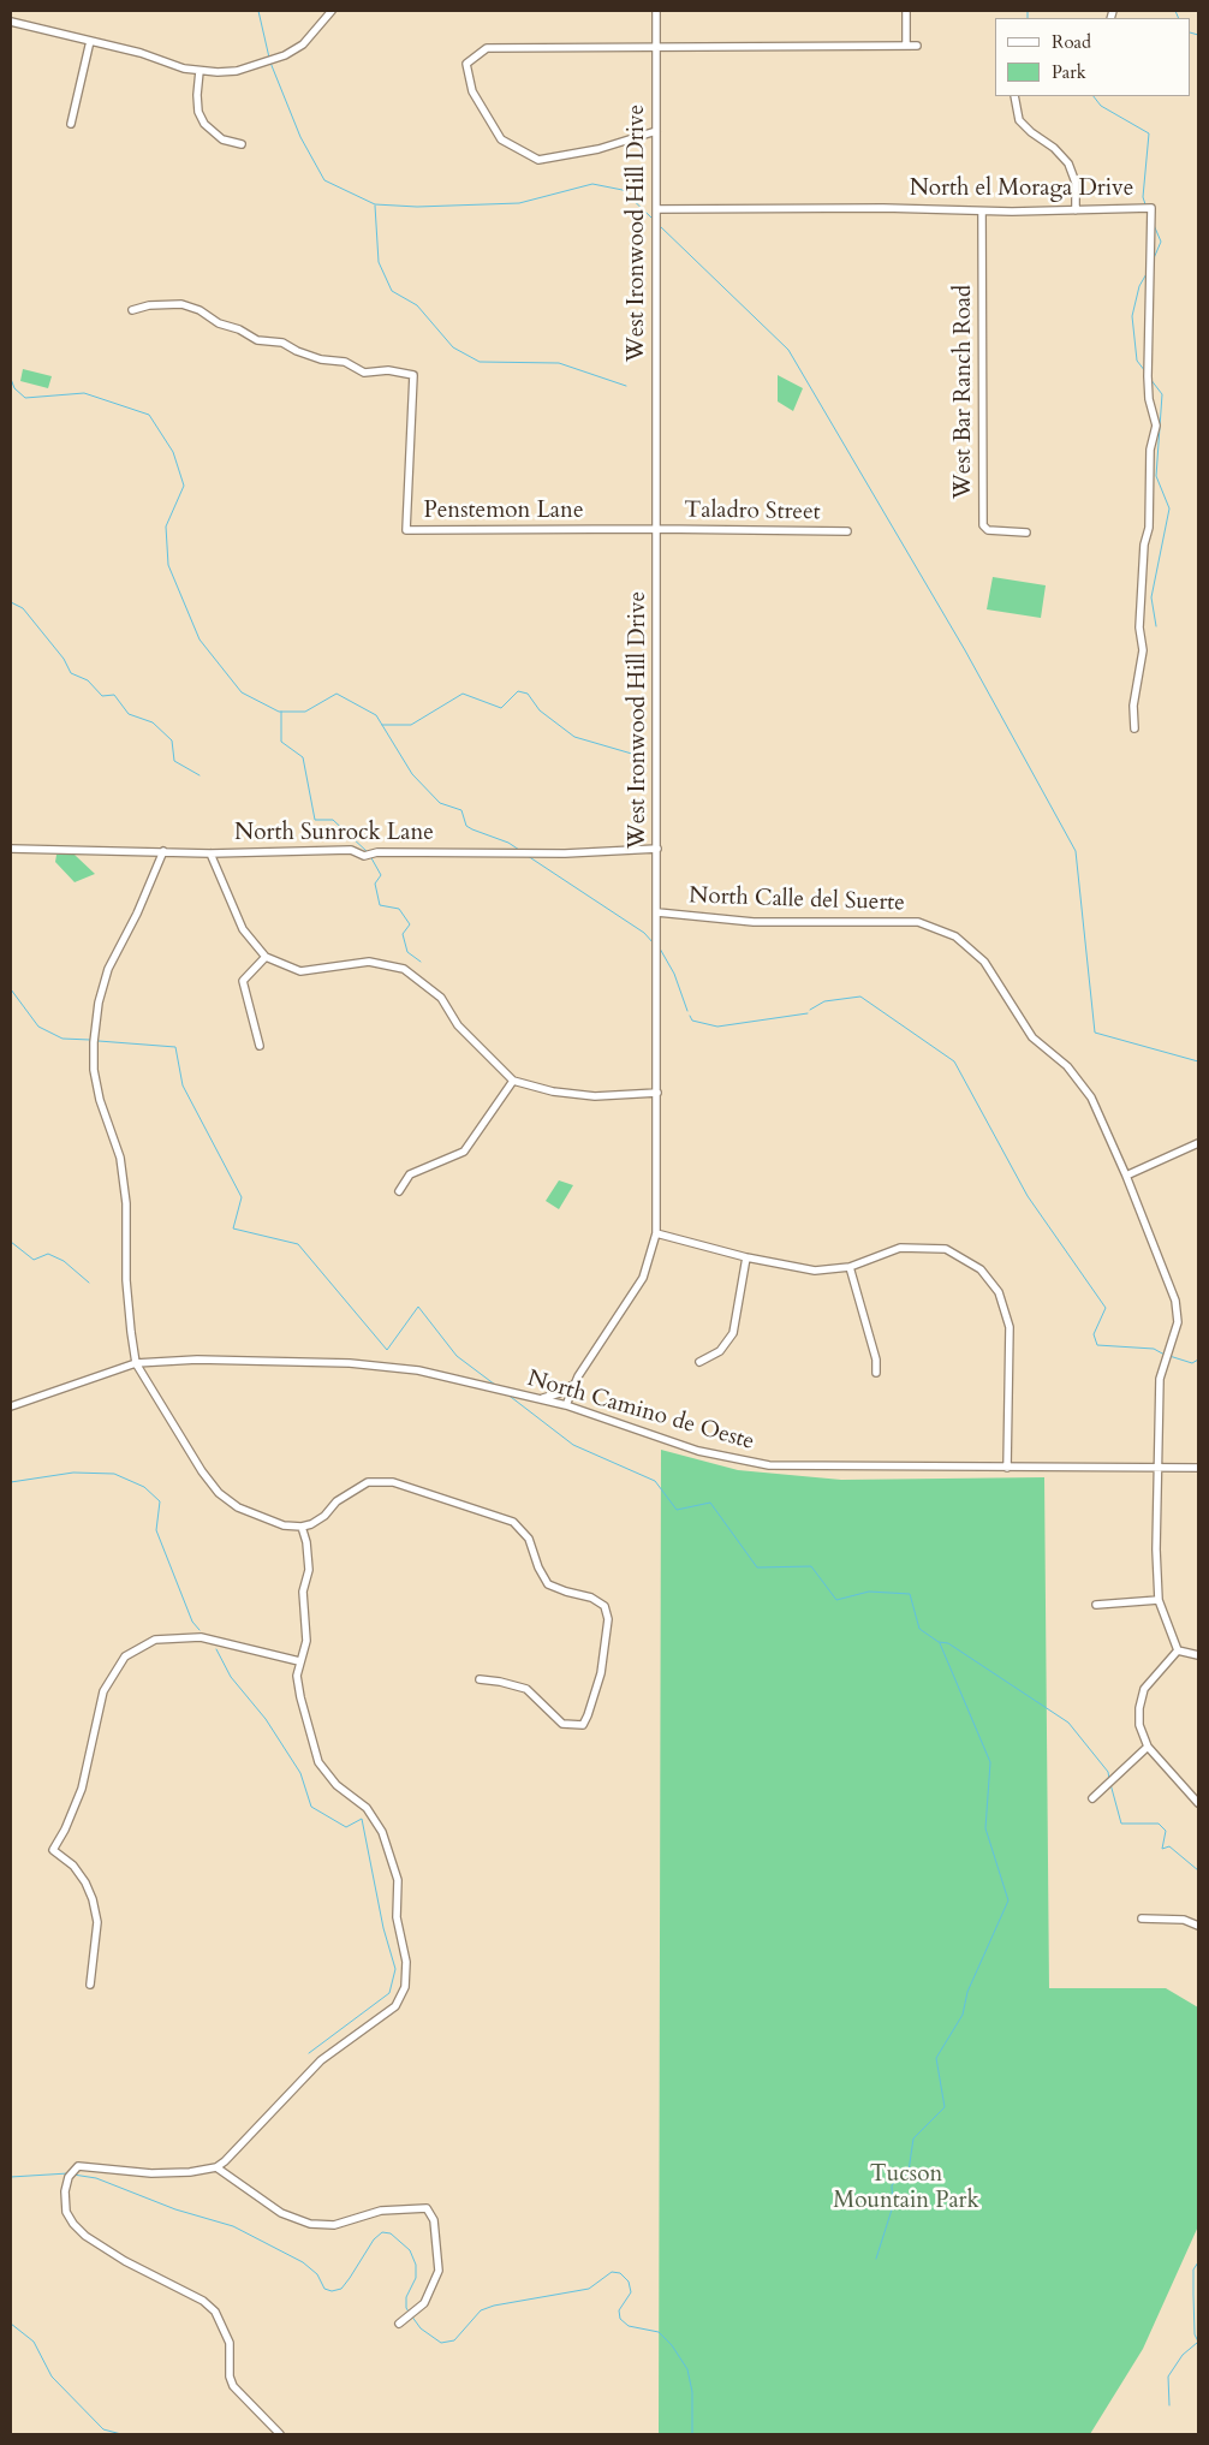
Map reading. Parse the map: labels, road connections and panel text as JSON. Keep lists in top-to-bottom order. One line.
{"streets":{"street":["North el Moraga Drive","West Ironwood Hill Drive","West Bar Ranch Road","Penstemon Lane","Taladro Street","North Sunrock Lane","North Calle del Suerte","North Camino de Oeste"]},"crossings":[["North el Moraga Drive","West Ironwood Hill Drive"],["North el Moraga Drive","West Bar Ranch Road"],["West Ironwood Hill Drive","Penstemon Lane"],["West Ironwood Hill Drive","Taladro Street"],["West Ironwood Hill Drive","North Sunrock Lane"],["West Ironwood Hill Drive","North Calle del Suerte"],["West Ironwood Hill Drive","North Camino de Oeste"],["Penstemon Lane","Taladro Street"],["North Calle del Suerte","North Camino de Oeste"]],"parks":["Tucson Mountain Park"],"legend":["Road","Park"]}
